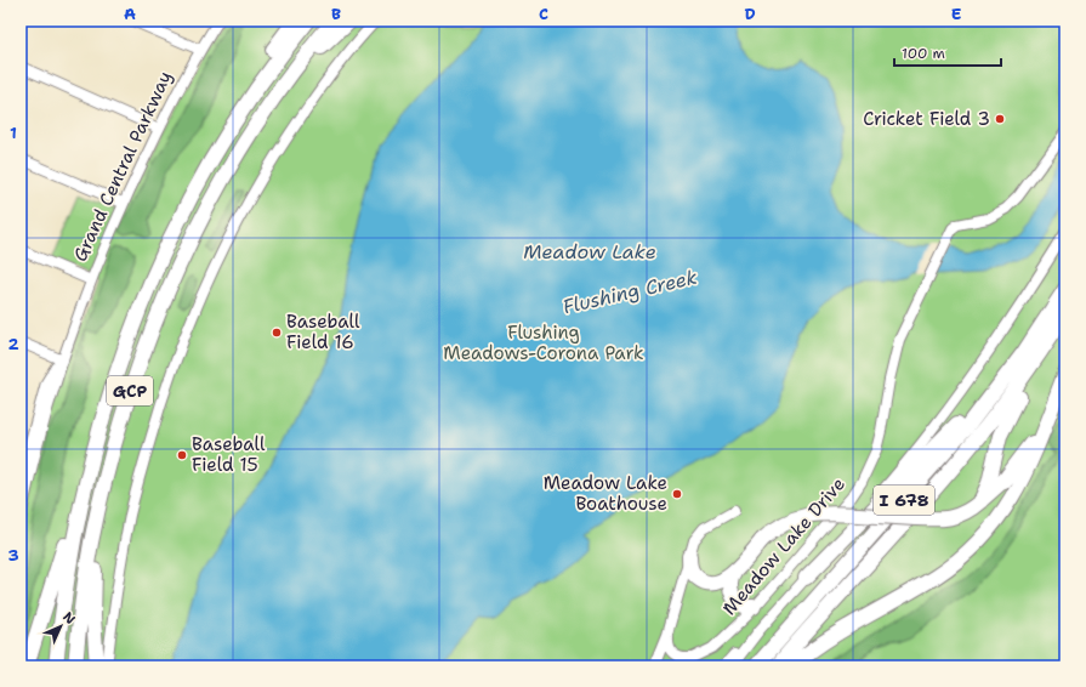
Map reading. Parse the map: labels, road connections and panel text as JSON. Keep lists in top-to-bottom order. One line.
{"streets":{"highway":["GCP","I 678"],"street":["Grand Central Parkway","Meadow Lake Drive"]},"water":["Meadow Lake","Flushing Creek"],"parks":["Flushing Meadows-Corona Park"],"places":["Cricket Field 3","Baseball Field 16","Baseball Field 15","Meadow Lake Boathouse"],"scale_bar":"100 m","north":"top right","grid":{"columns":["A","B","C","D","E"],"rows":["1","2","3"]}}
